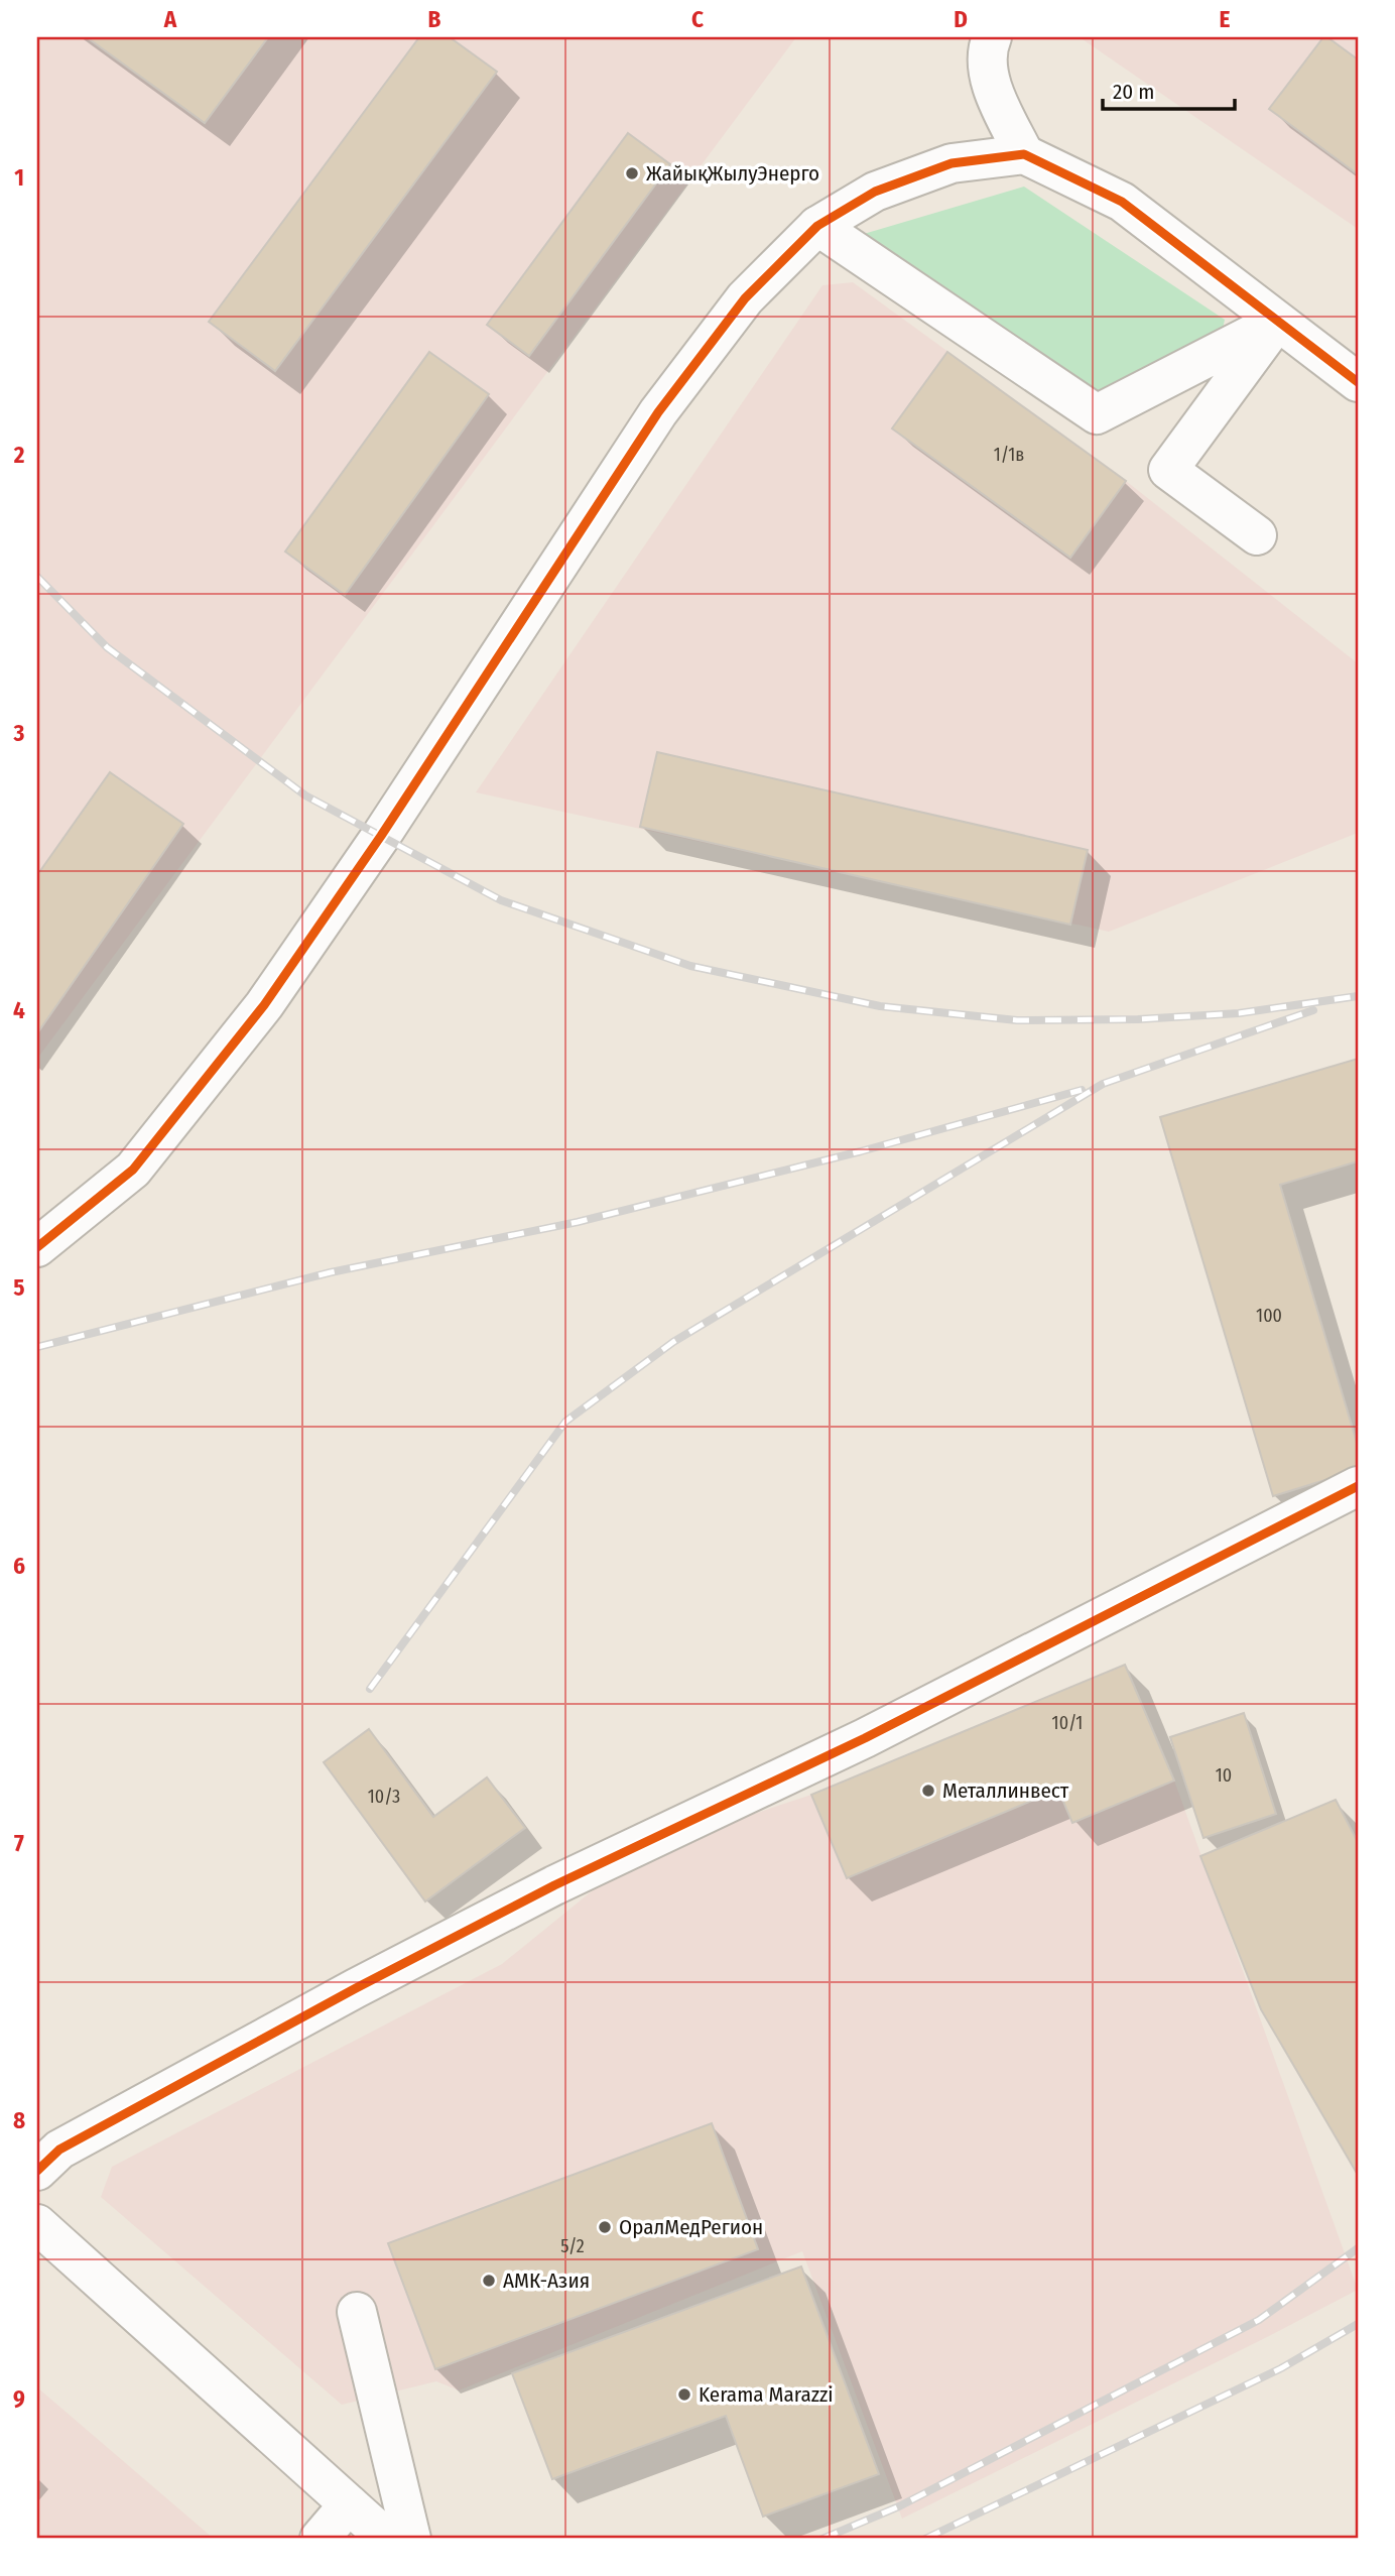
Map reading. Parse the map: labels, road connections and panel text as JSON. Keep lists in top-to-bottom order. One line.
{"places":["ЖайықЖылуЭнерго","Металлинвест","ОралМедРегион","АМК-Азия","Kerama Marazzi"],"house_numbers":["1/1в","100","10/1","10","10/3","5/2"],"scale_bar":"20 m","grid":{"columns":["A","B","C","D","E"],"rows":["1","2","3","4","5","6","7","8","9"]}}
